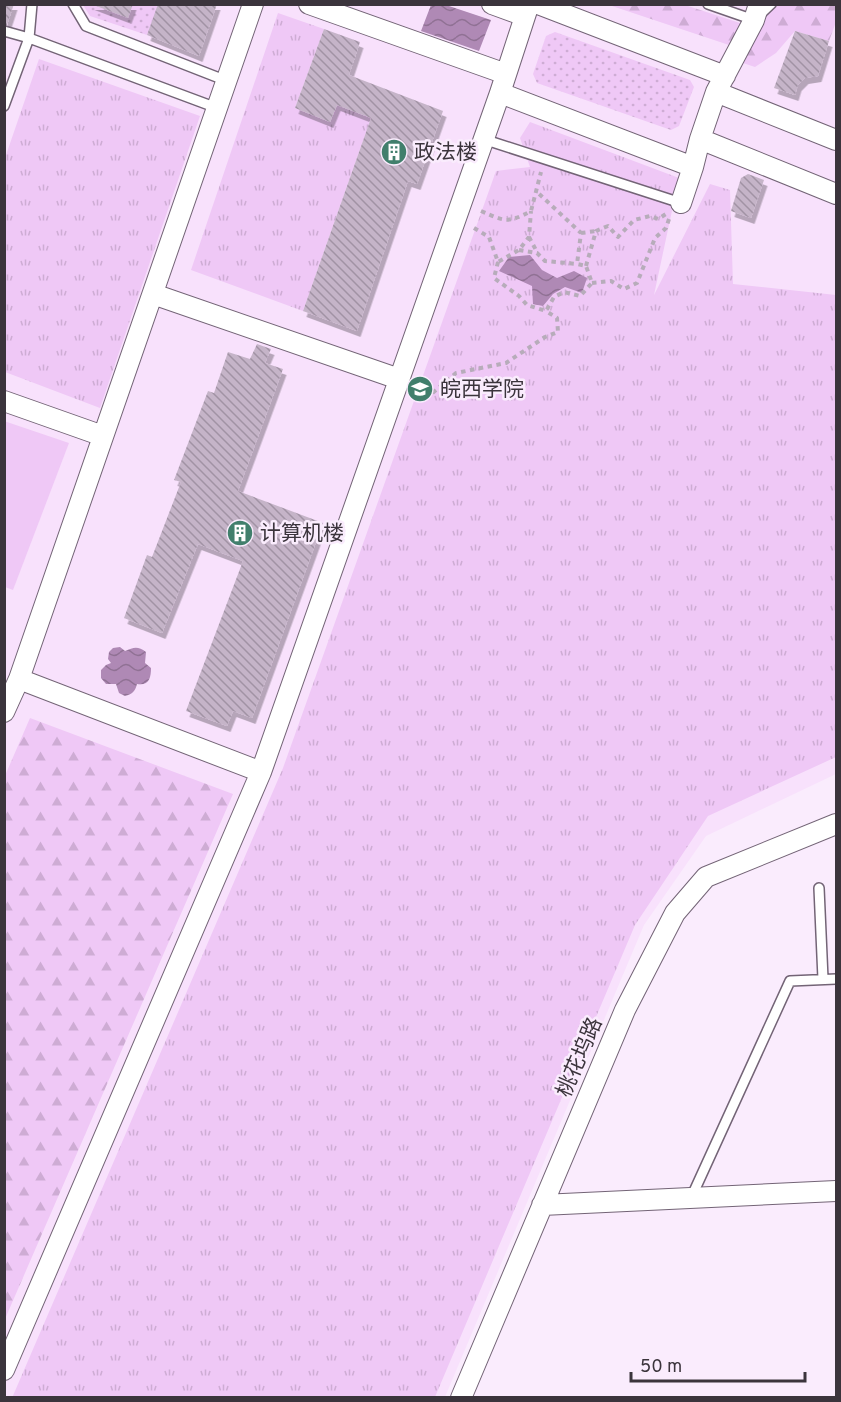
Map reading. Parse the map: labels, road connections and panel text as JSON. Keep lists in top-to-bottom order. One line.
{"streets":{"street":["桃花坞路"]},"places":{"building":["政法楼","计算机楼"],"school or university":["皖西学院"]},"scale_bar":"50 m"}
